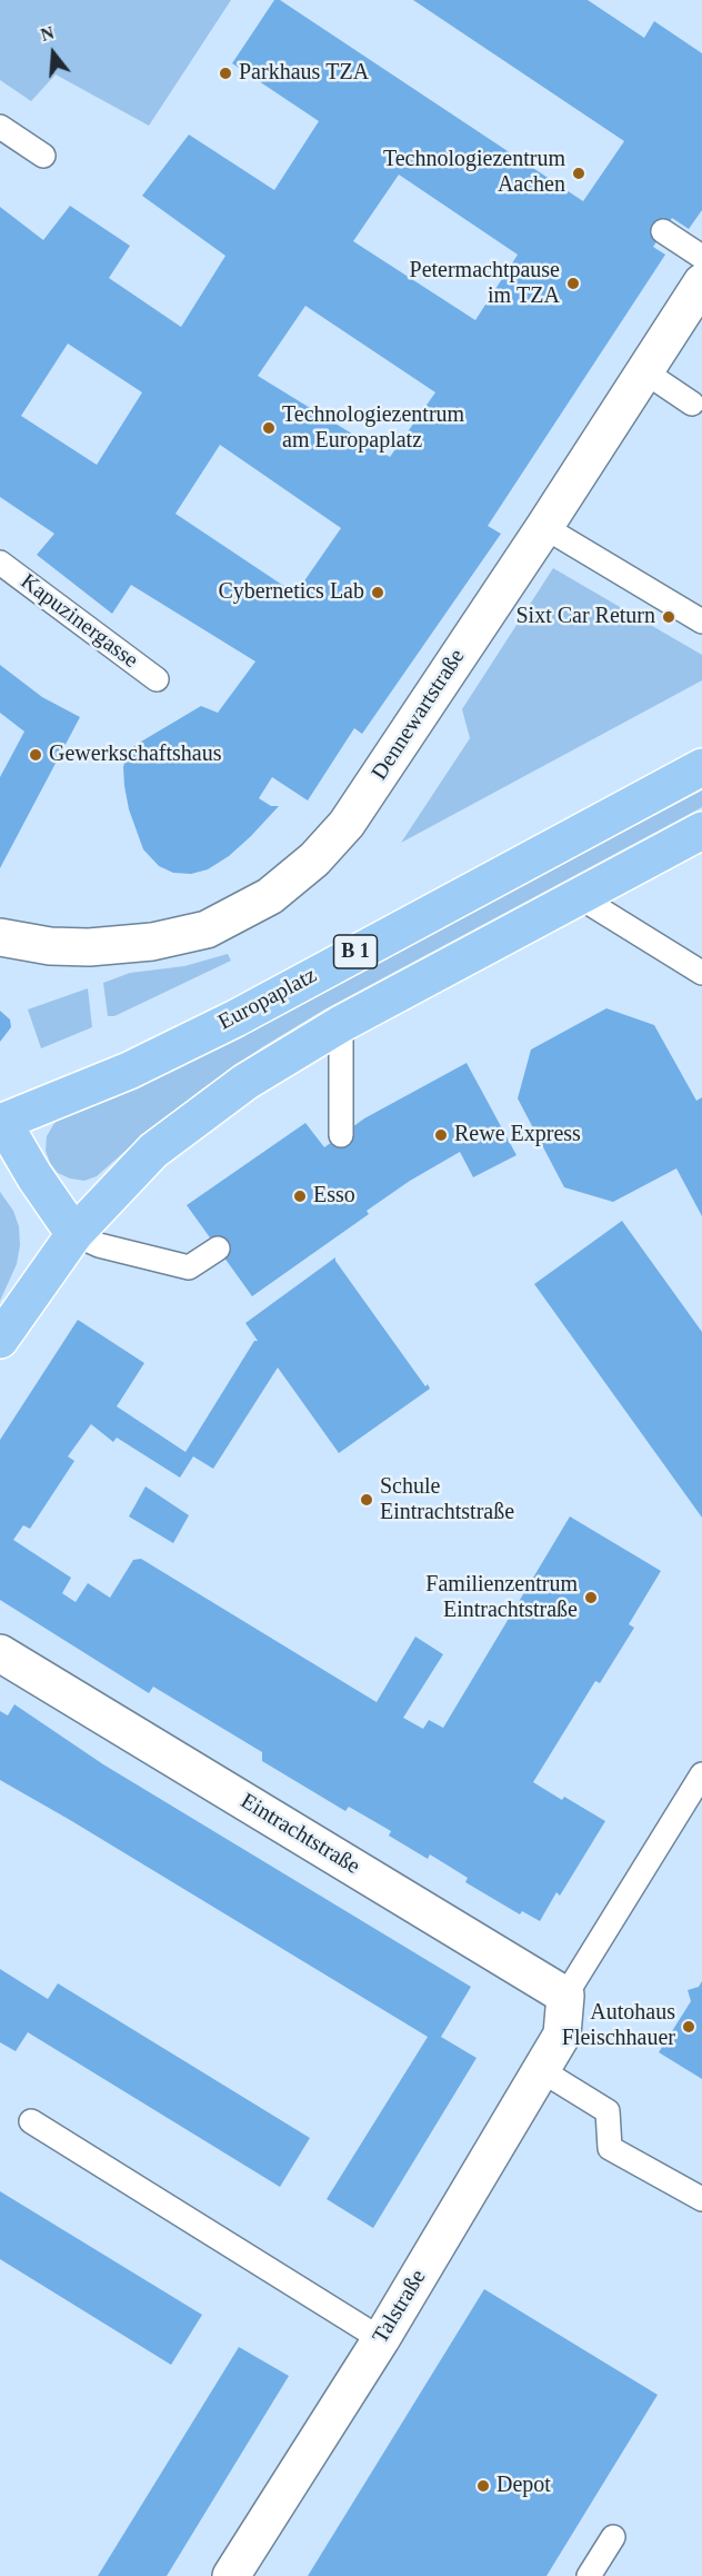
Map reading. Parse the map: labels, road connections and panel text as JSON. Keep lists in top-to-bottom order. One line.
{"streets":{"main road":["B 1","Europaplatz"],"street":["Dennewartstraße","Eintrachtstraße","Talstraße"],"lane":["Kapuzinergasse"]},"crossings":[["Eintrachtstraße","Talstraße"]],"places":["Parkhaus TZA","Technologiezentrum Aachen","Petermachtpause im TZA","Technologiezentrum am Europaplatz","Cybernetics Lab","Sixt Car Return","Gewerkschaftshaus","Rewe Express","Esso","Schule Eintrachtstraße","Familienzentrum Eintrachtstraße","Autohaus Fleischhauer","Depot"],"north":"top"}
